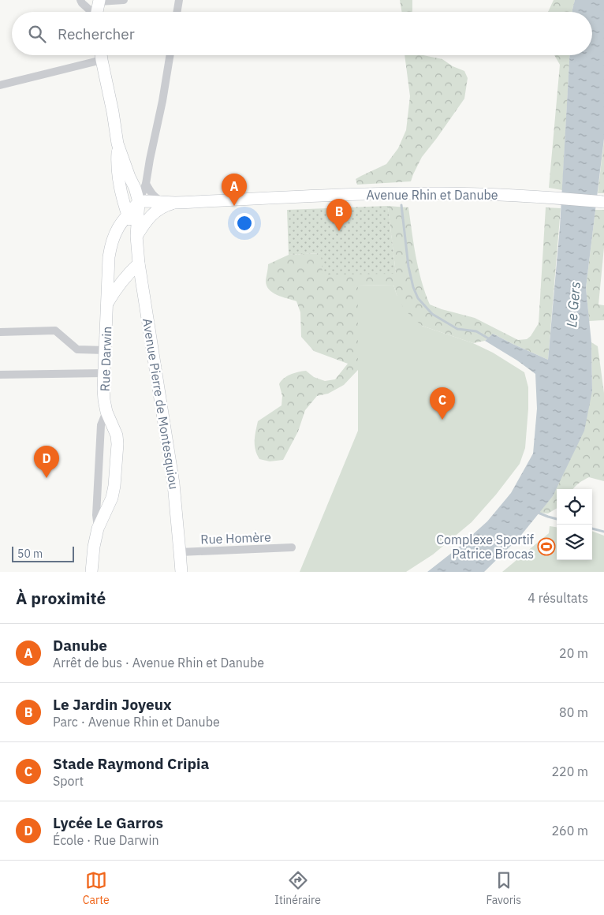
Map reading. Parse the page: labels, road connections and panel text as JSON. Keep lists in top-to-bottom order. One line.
{"streets":{"street":["Avenue Rhin et Danube","Rue Darwin","Avenue Pierre de Montesquiou","Rue Homère"]},"crossings":[["Avenue Rhin et Danube","Rue Darwin"],["Avenue Rhin et Danube","Avenue Pierre de Montesquiou"],["Rue Darwin","Avenue Pierre de Montesquiou"],["Avenue Pierre de Montesquiou","Rue Homère"]],"water":["Le Gers"],"places":{"sports":["Complexe Sportif Patrice Brocas"]},"scale_bar":"50 m","page":{"search":"Rechercher","pins":["A","B","C","D"],"scale":"50 m","heading":["À proximité","4 résultats"],"list":[{"mark":"A","name":"Danube","note":"Arrêt de bus · Avenue Rhin et Danube","value":"20 m"},{"mark":"B","name":"Le Jardin Joyeux","note":"Parc · Avenue Rhin et Danube","value":"80 m"},{"mark":"C","name":"Stade Raymond Cripia","note":"Sport","value":"220 m"},{"mark":"D","name":"Lycée Le Garros","note":"École · Rue Darwin","value":"260 m"}],"nav":["Carte","Itinéraire","Favoris"]}}
